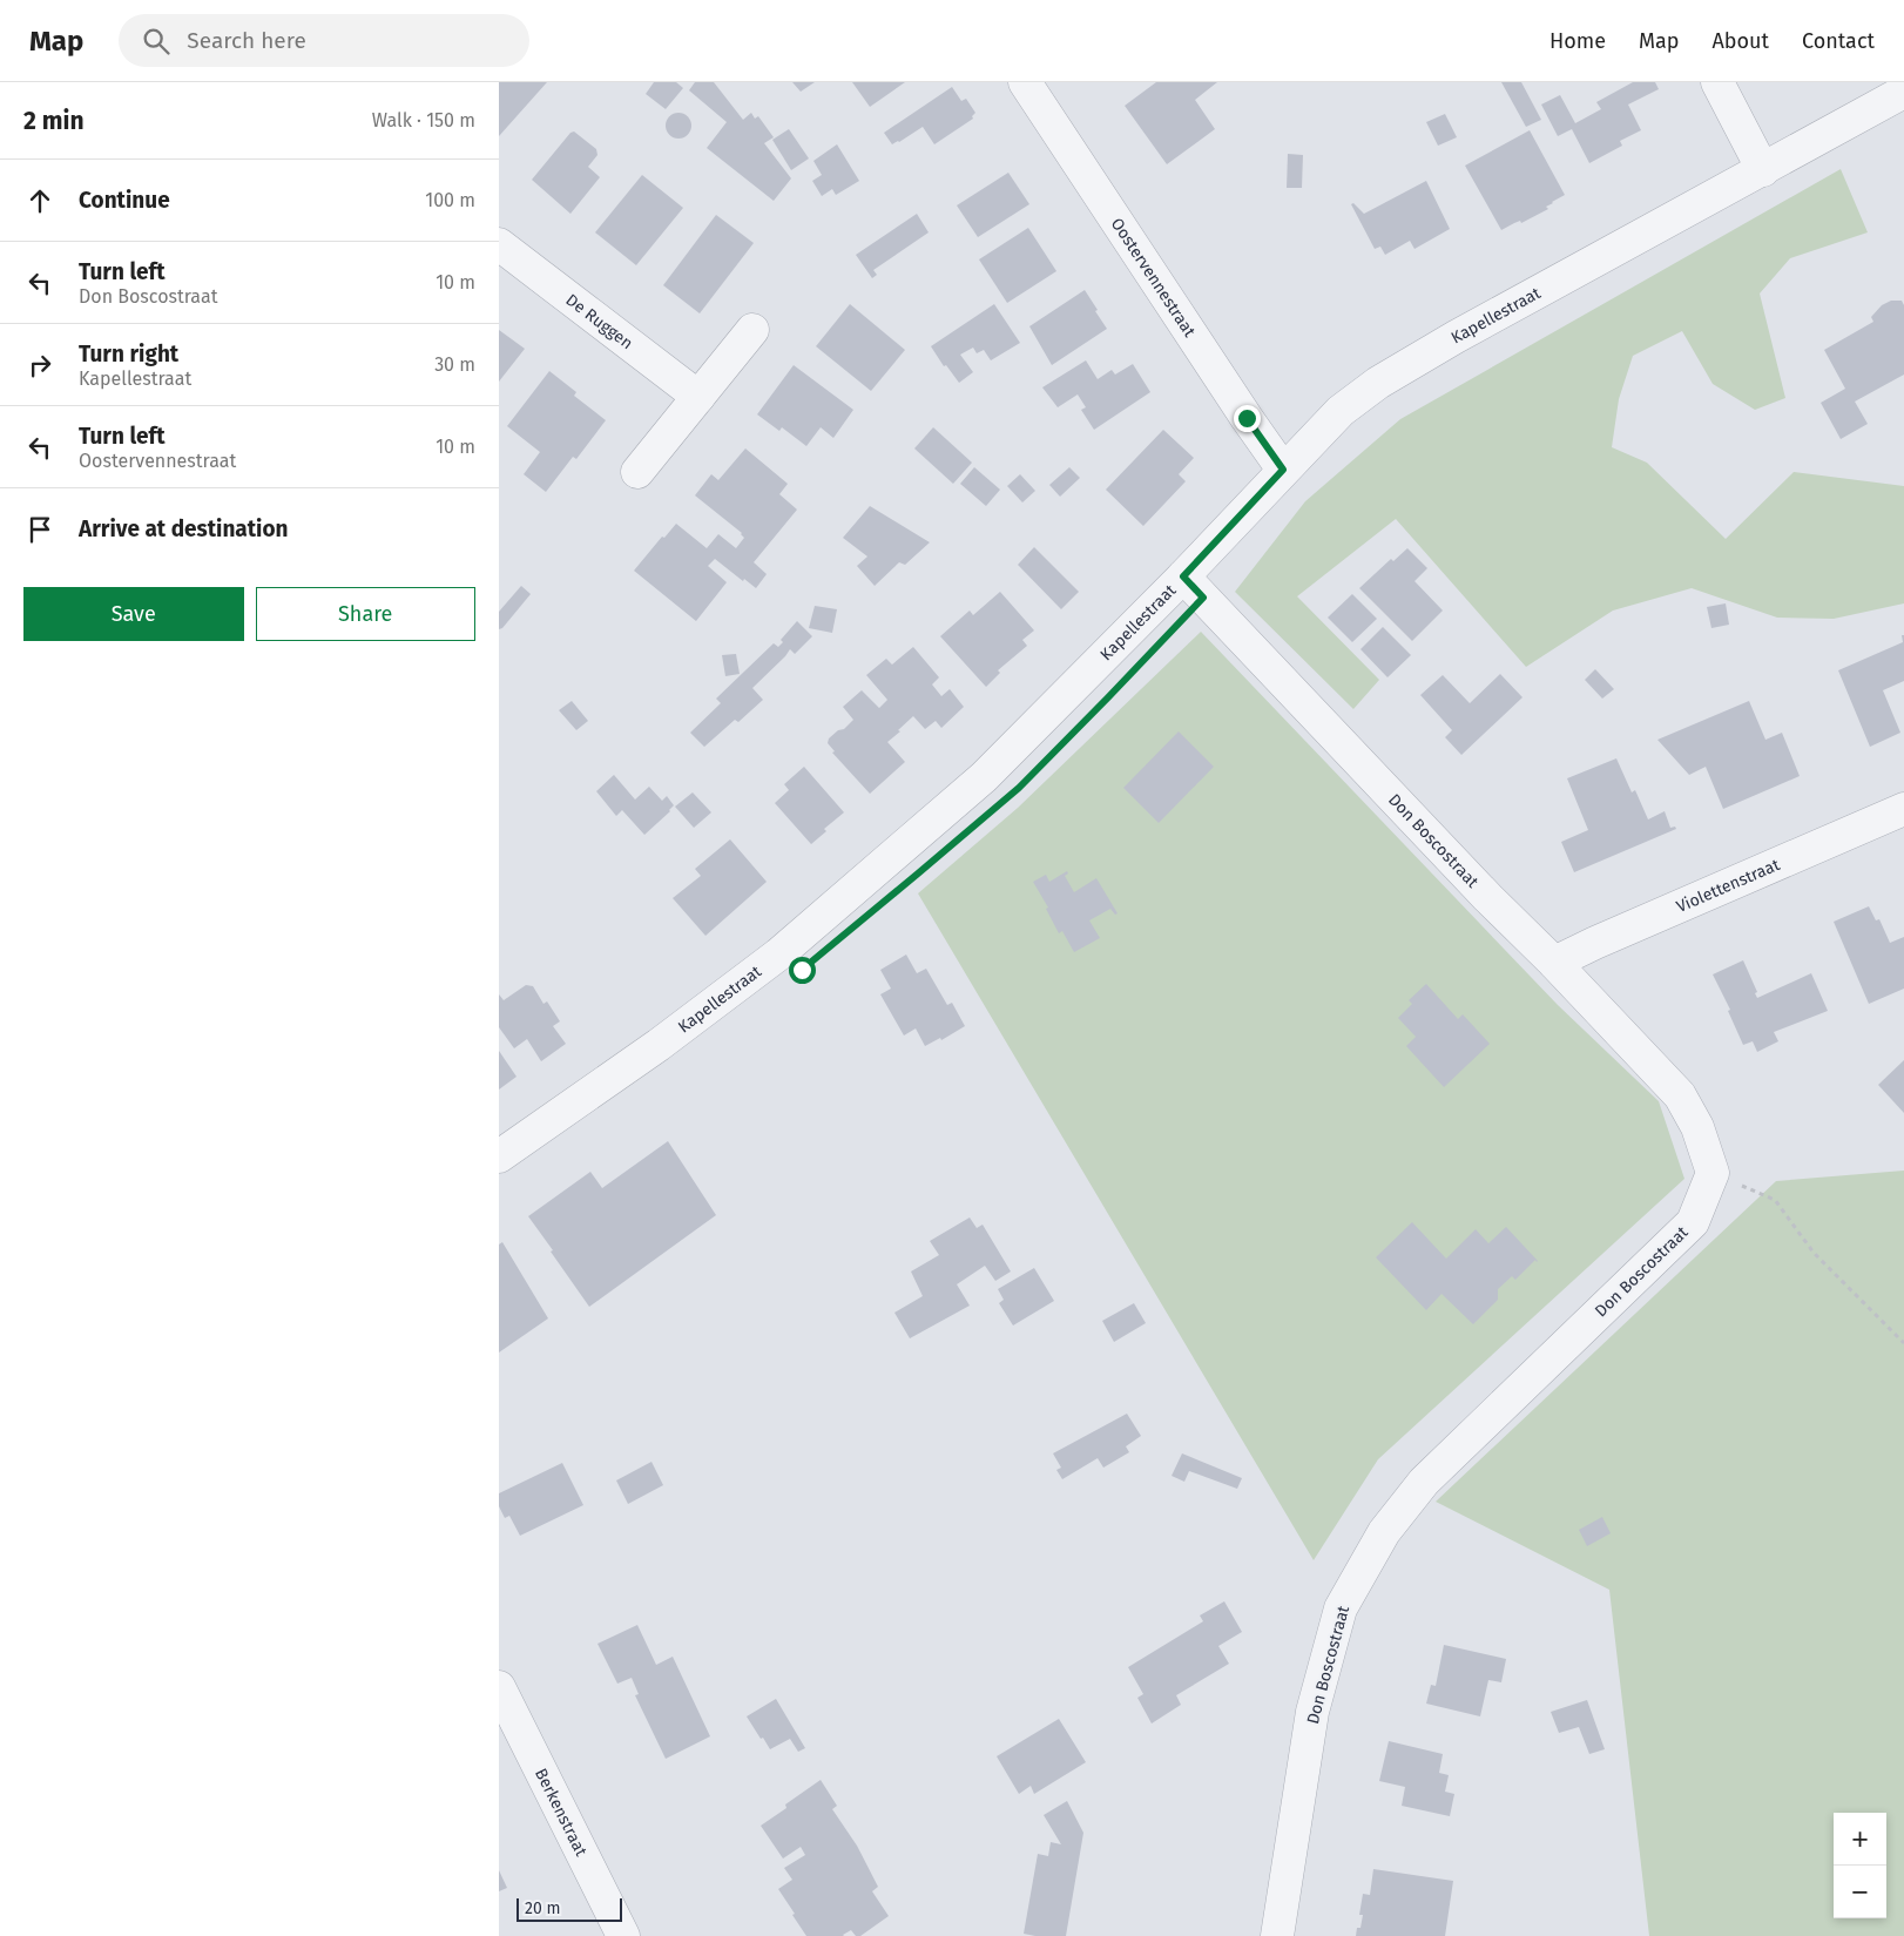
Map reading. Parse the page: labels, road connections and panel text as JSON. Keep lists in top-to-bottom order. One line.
{"streets":{"street":["Oostervennestraat","Kapellestraat","De Ruggen","Don Boscostraat","Violettenstraat","Berkenstraat"]},"crossings":[["Oostervennestraat","Kapellestraat"],["Kapellestraat","Don Boscostraat"],["Don Boscostraat","Violettenstraat"]],"scale_bar":"20 m","page":{"header":"Map","search":"Search here","nav":["Home","Map","About","Contact"],"heading":["2 min","Walk · 150 m"],"list":[["Continue","100 m"],["Turn left","Don Boscostraat","10 m"],["Turn right","Kapellestraat","30 m"],["Turn left","Oostervennestraat","10 m"],"Arrive at destination"],"buttons":["Save","Share"],"map_buttons":["+","−"],"scale":"20 m"}}
